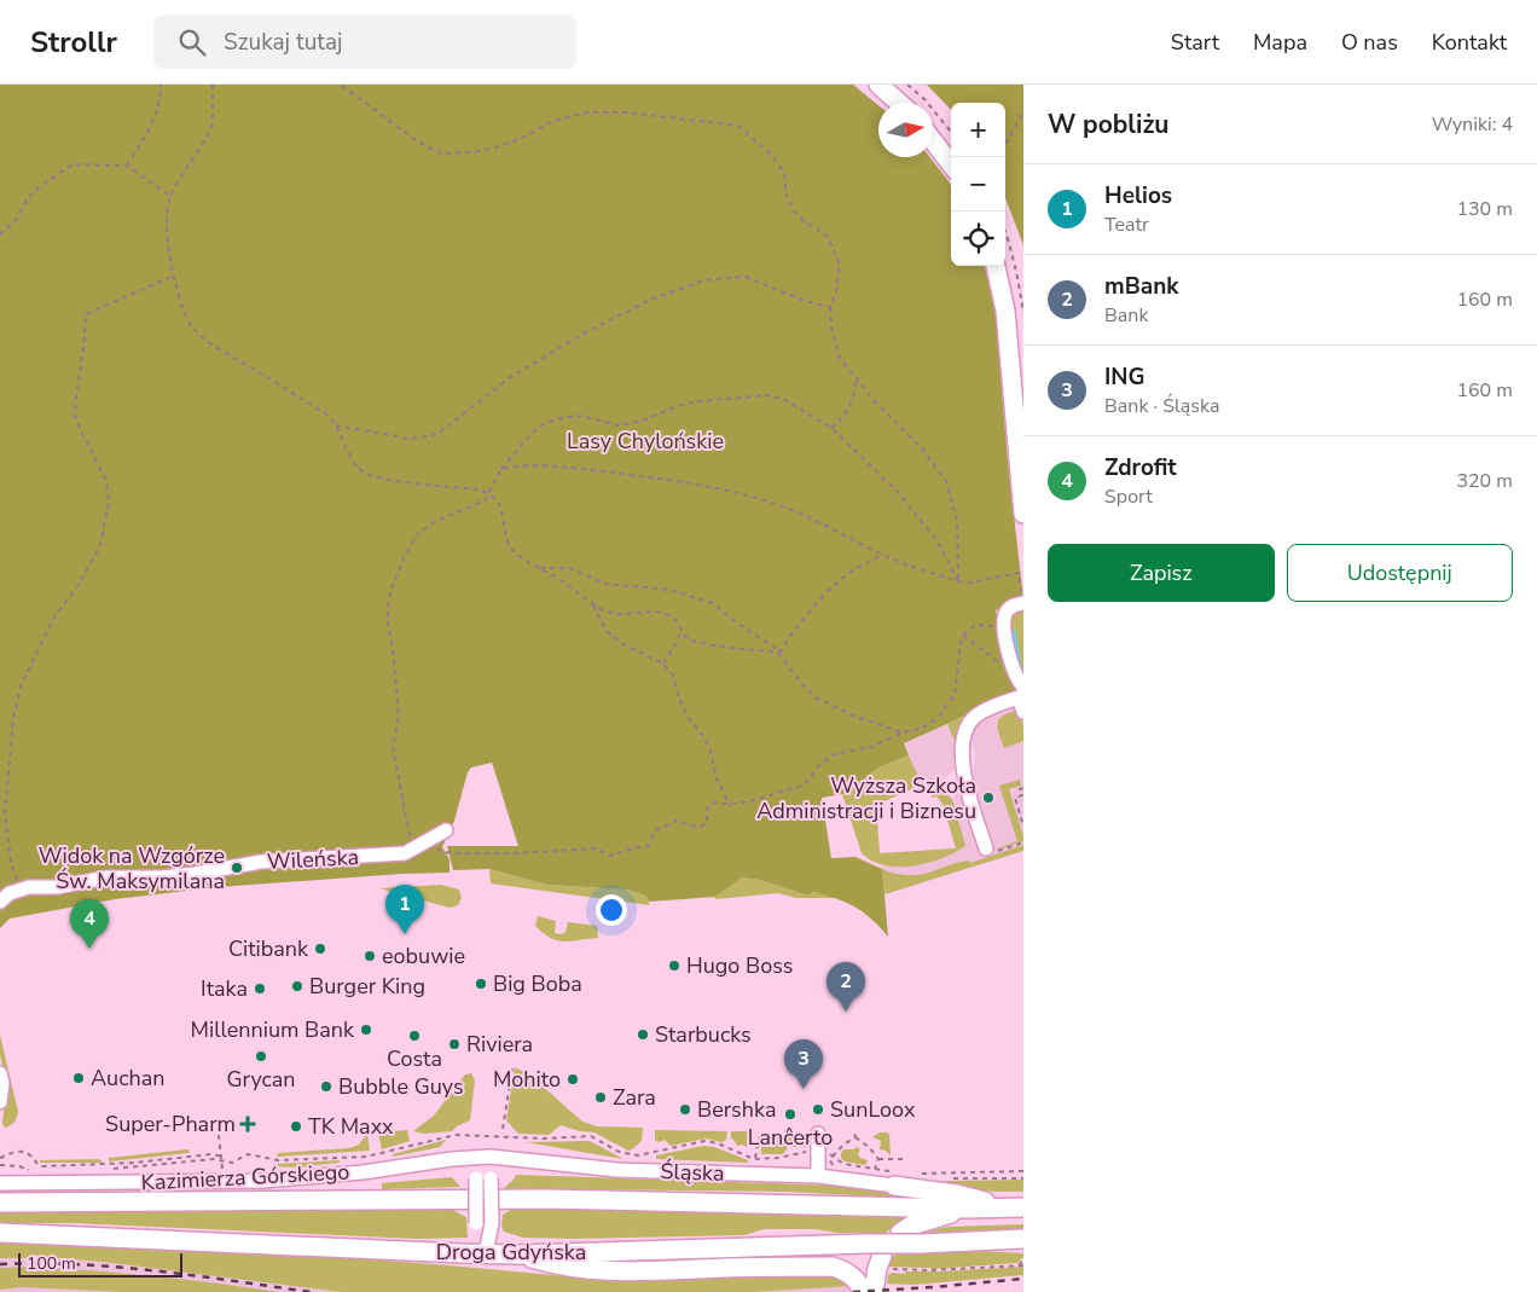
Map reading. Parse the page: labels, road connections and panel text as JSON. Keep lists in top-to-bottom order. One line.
{"streets":{"main road":["Droga Gdyńska"],"street":["Wileńska","Śląska","Kazimierza Górskiego"]},"crossings":[["Śląska","Kazimierza Górskiego"]],"parks":["Lasy Chylońskie"],"places":{"other":["Wyższa Szkoła Administracji i Biznesu","Widok na Wzgórze Św. Maksymilana","Citibank","eobuwie","Hugo Boss","Big Boba","Burger King","Itaka","Millennium Bank","Starbucks","Costa","Riviera","Grycan","Auchan","Mohito","Bubble Guys","Zara","Bershka","SunLoox","Lanĉerto","TK Maxx"],"health":["Super-Pharm"]},"scale_bar":"100 m","north":"right","page":{"header":"Strollr","search":"Szukaj tutaj","nav":["Start","Mapa","O nas","Kontakt"],"heading":["W pobliżu","Wyniki: 4"],"map_buttons":["+","−"],"list":[{"mark":"1","name":"Helios","note":"Teatr","value":"130 m"},{"mark":"2","name":"mBank","note":"Bank","value":"160 m"},{"mark":"3","name":"ING","note":"Bank · Śląska","value":"160 m"},{"mark":"4","name":"Zdrofit","note":"Sport","value":"320 m"}],"buttons":["Zapisz","Udostępnij"],"pins":["1","4","2","3"],"scale":"100 m"}}
